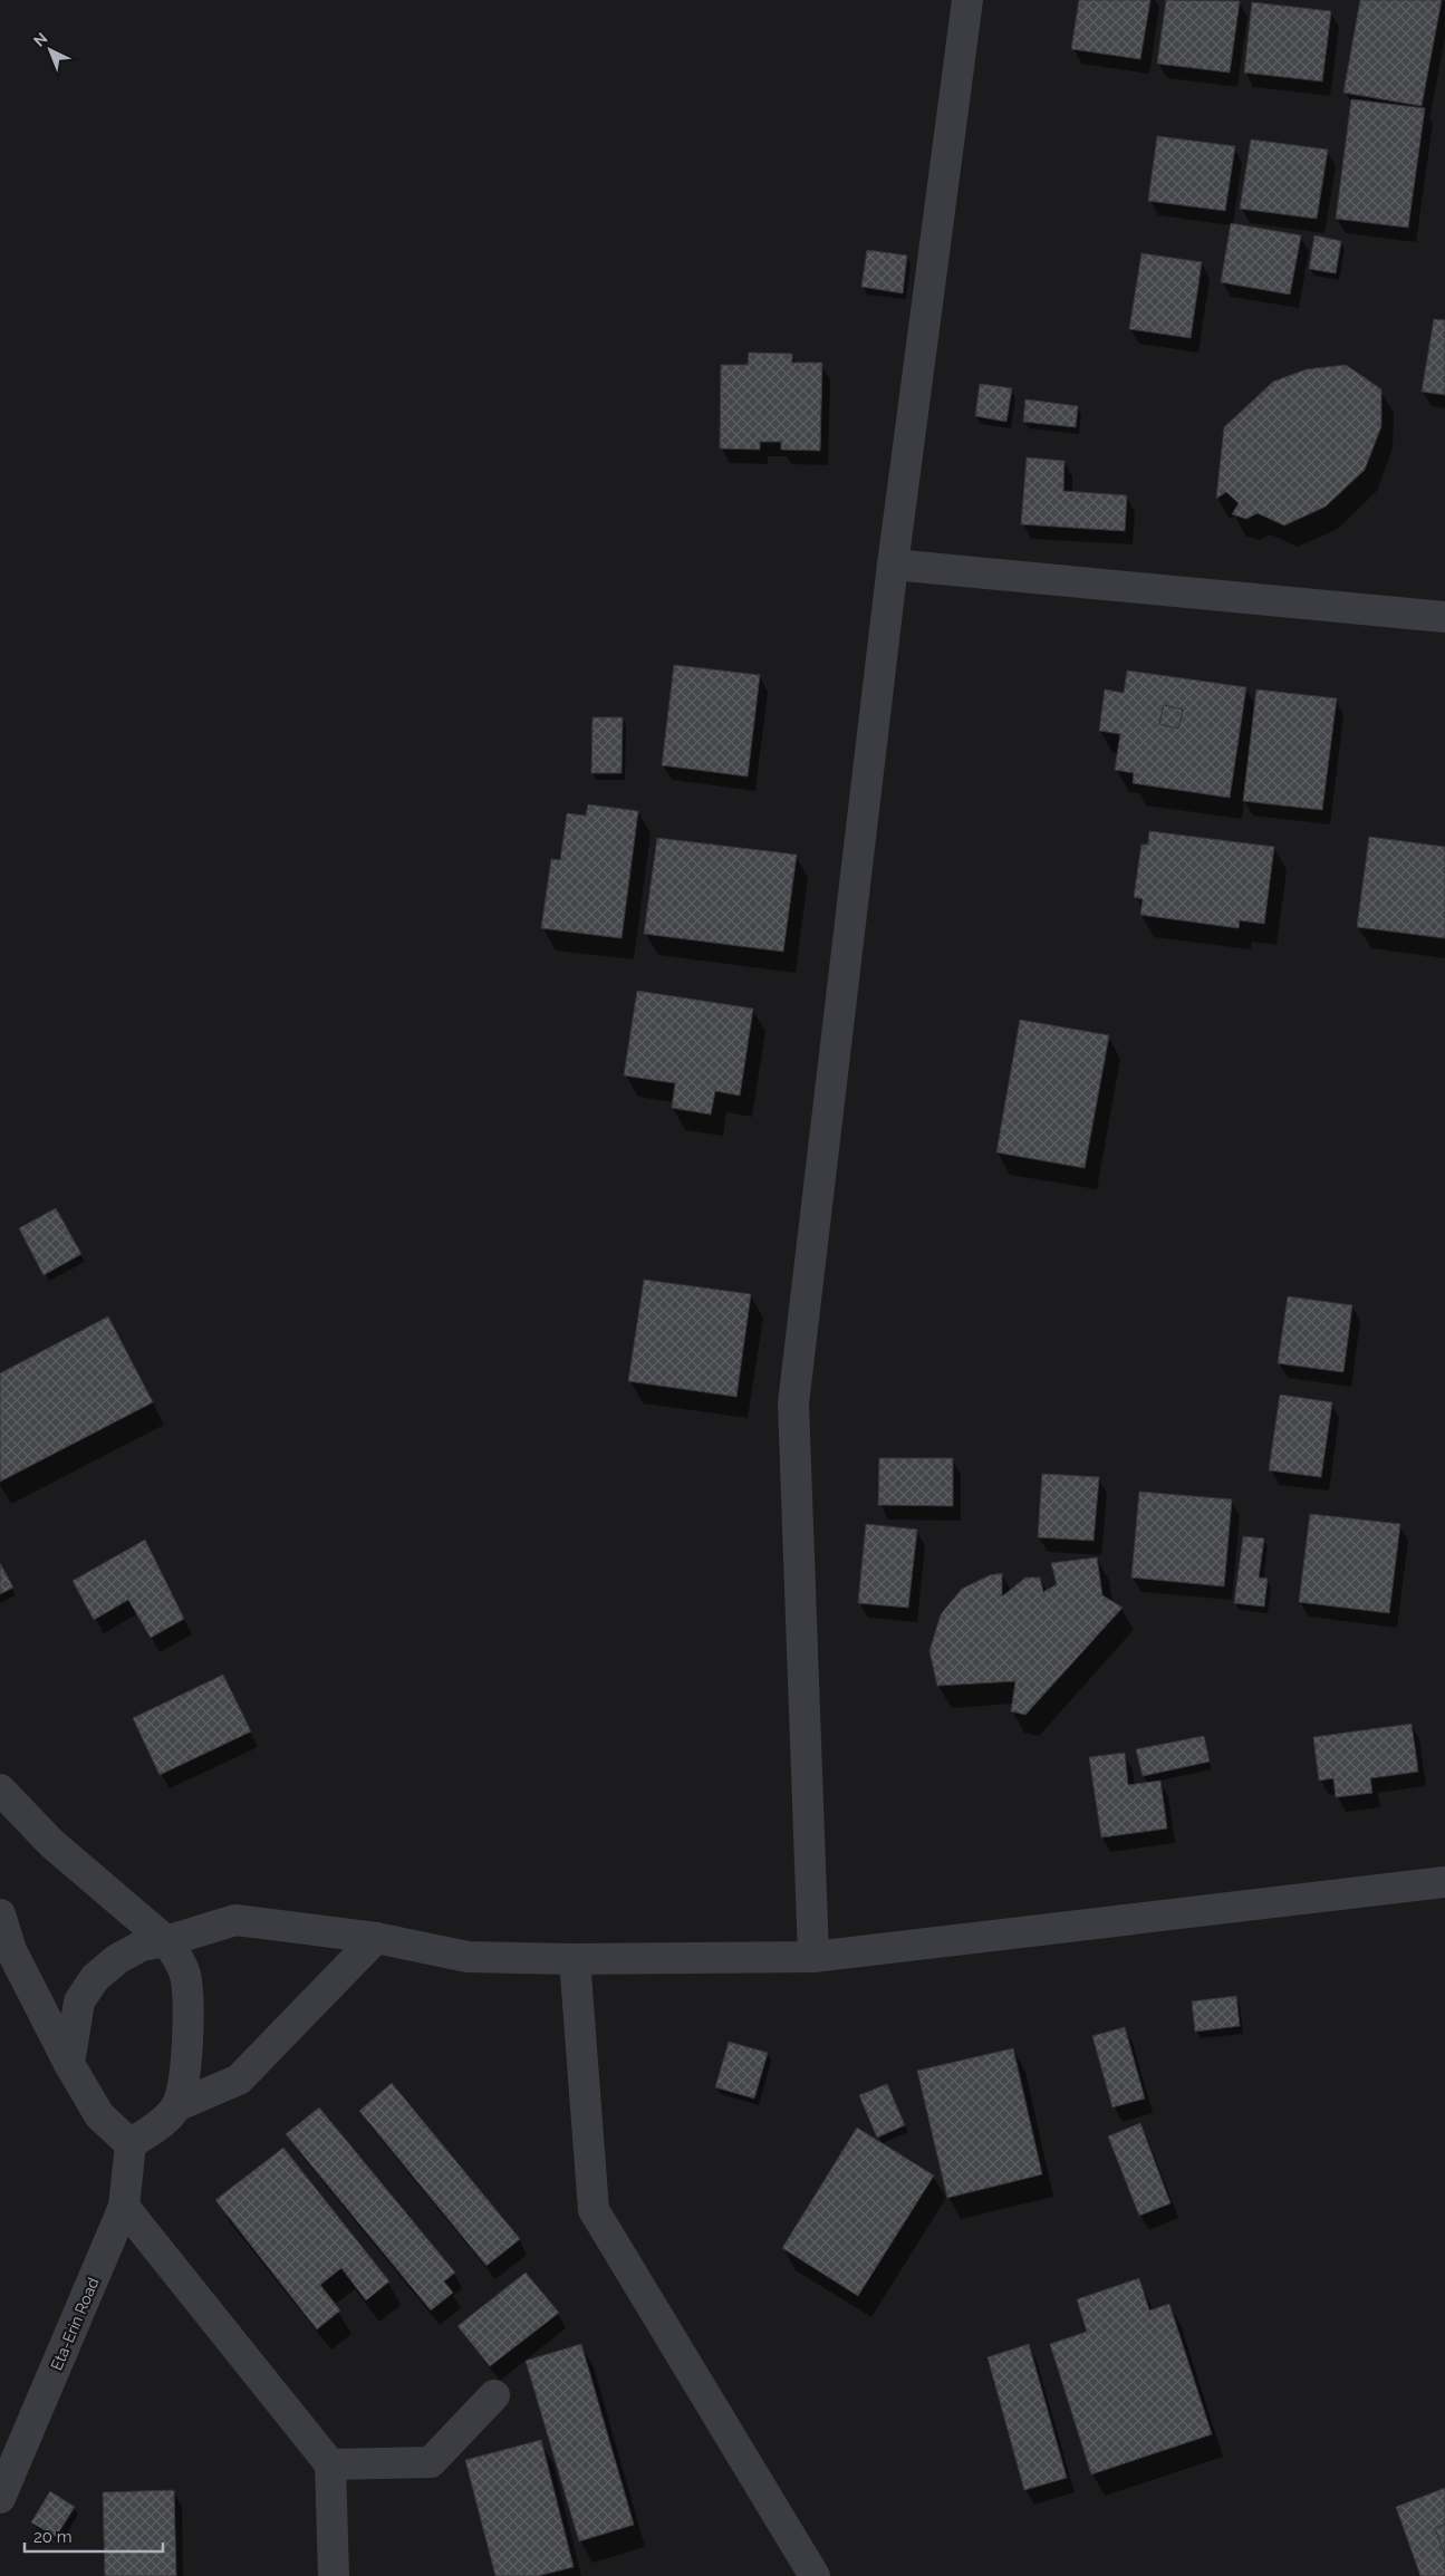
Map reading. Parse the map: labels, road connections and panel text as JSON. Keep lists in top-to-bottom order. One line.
{"streets":{"street":["Eta-Erin Road"]},"scale_bar":"20 m","north":"top left"}
